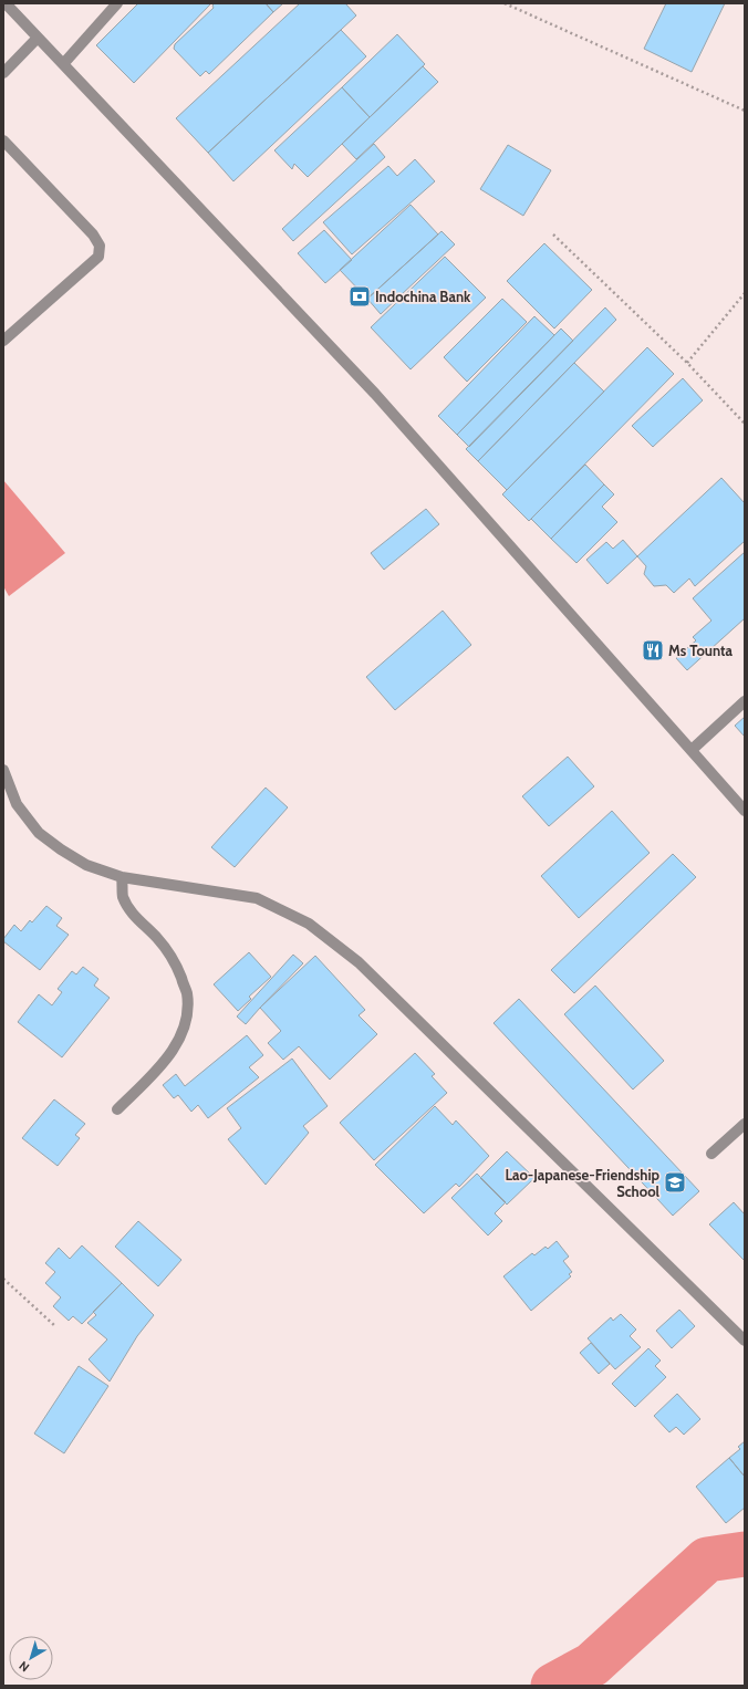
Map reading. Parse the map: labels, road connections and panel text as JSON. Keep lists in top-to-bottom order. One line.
{"places":{"bank":["Indochina Bank"],"restaurant":["Ms Tounta"],"school or university":["Lao-Japanese-Friendship School"]},"north":"bottom left"}
